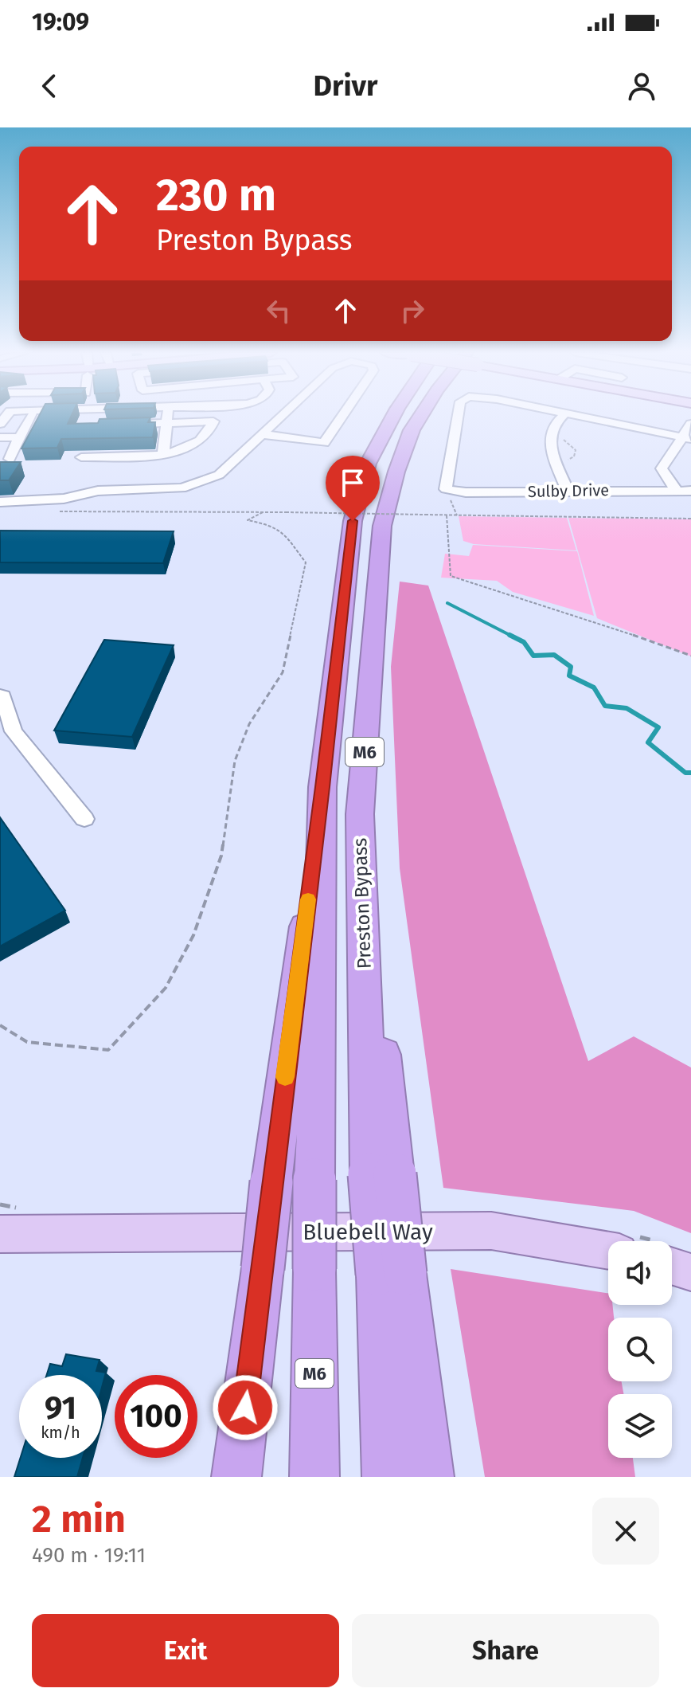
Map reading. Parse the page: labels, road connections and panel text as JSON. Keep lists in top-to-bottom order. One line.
{"streets":{"highway":["M6","Preston Bypass"],"main road":["Bluebell Way"],"street":["Sulby Drive"]},"crossings":[["M6","Preston Bypass"]],"page":{"status":"19:09","header":"Drivr","turn":["230 m","Preston Bypass"],"speed":"91 km/h","limit":"100","heading":["2 min","490 m · 19:11"],"buttons":["Exit","Share"]}}
